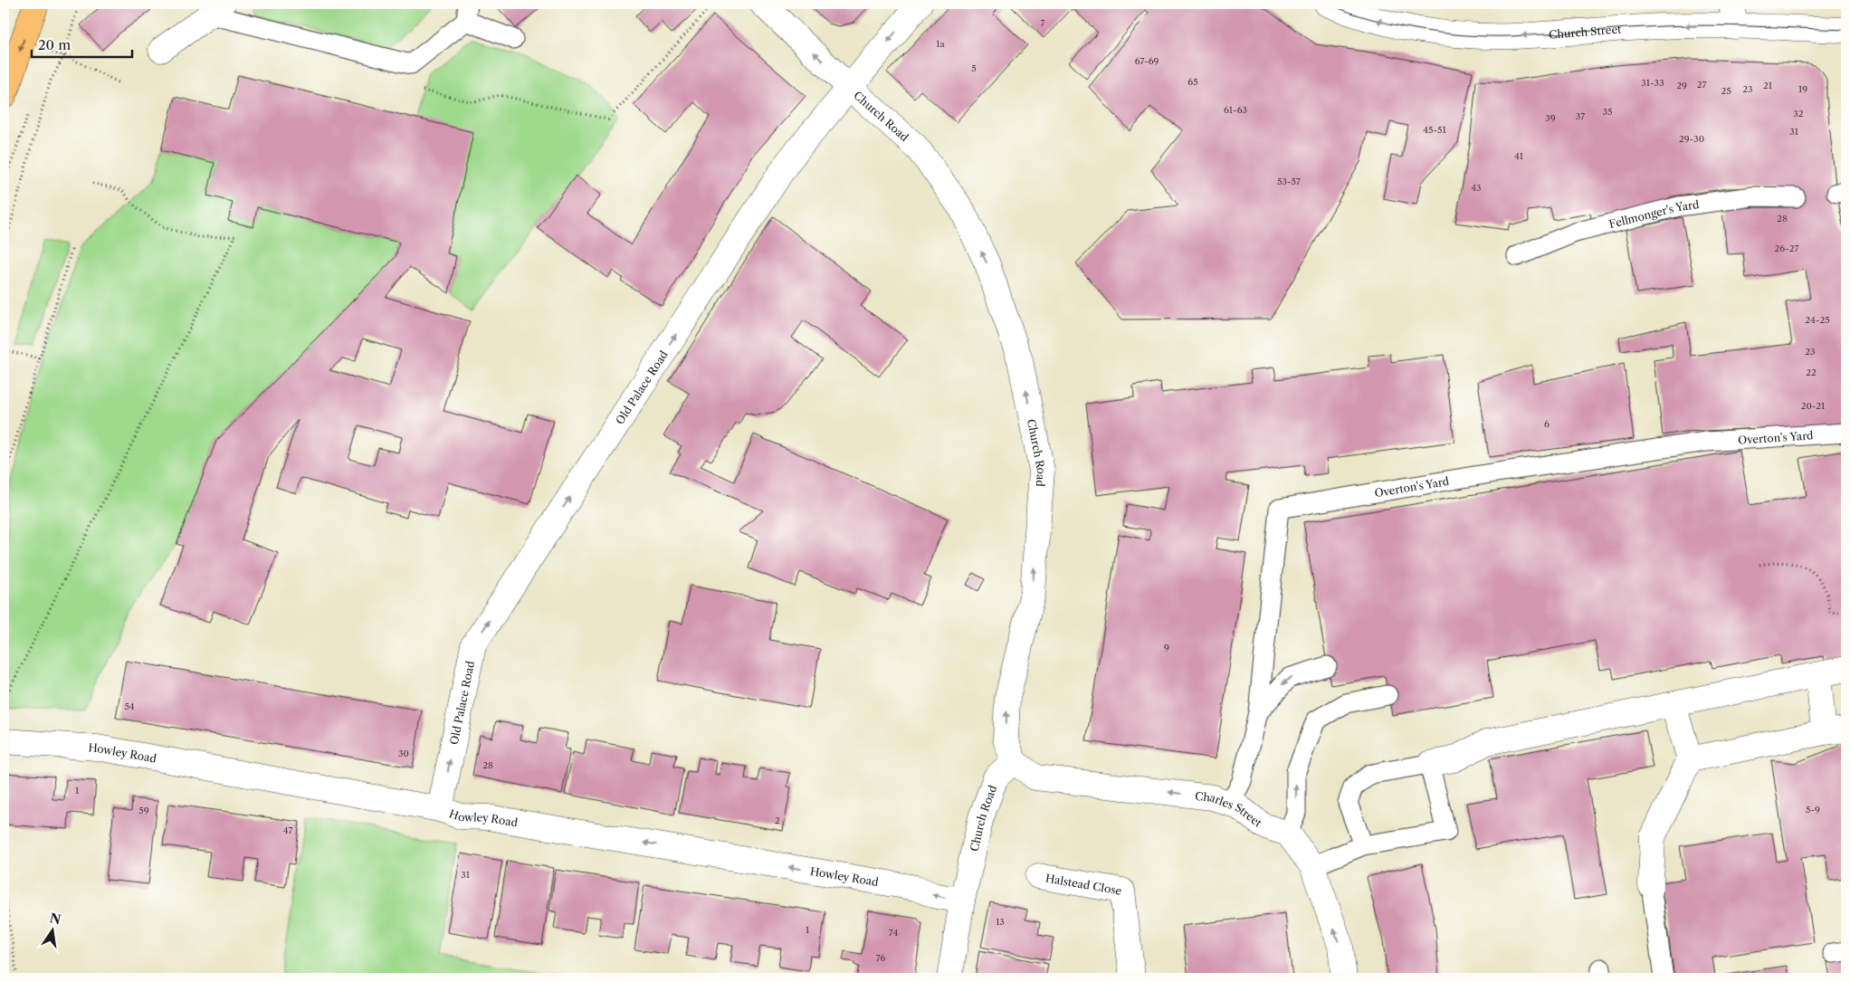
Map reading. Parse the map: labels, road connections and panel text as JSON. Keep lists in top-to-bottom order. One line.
{"streets":{"street":["Church Street","Church Road","Old Palace Road","Howley Road","Charles Street","Halstead Close"],"lane":["Fellmonger's Yard","Overton's Yard"]},"crossings":[["Church Road","Old Palace Road"],["Church Road","Howley Road"],["Church Road","Charles Street"],["Old Palace Road","Howley Road"],["Overton's Yard","Charles Street"]],"one_way":["Church Street","Church Road","Howley Road","Charles Street"],"house_numbers":["7","1a","67-69","5","65","31-33","27","29","21","23","19","25","61-63","35","32","37","39","45-51","31","29-30","41","53-57","43","28","26-27","24-25","23","22","20-21","6","9","54","30","28","1","5-9","59","2","47","31","13","1","74","76"],"scale_bar":"20 m","north":"top"}
